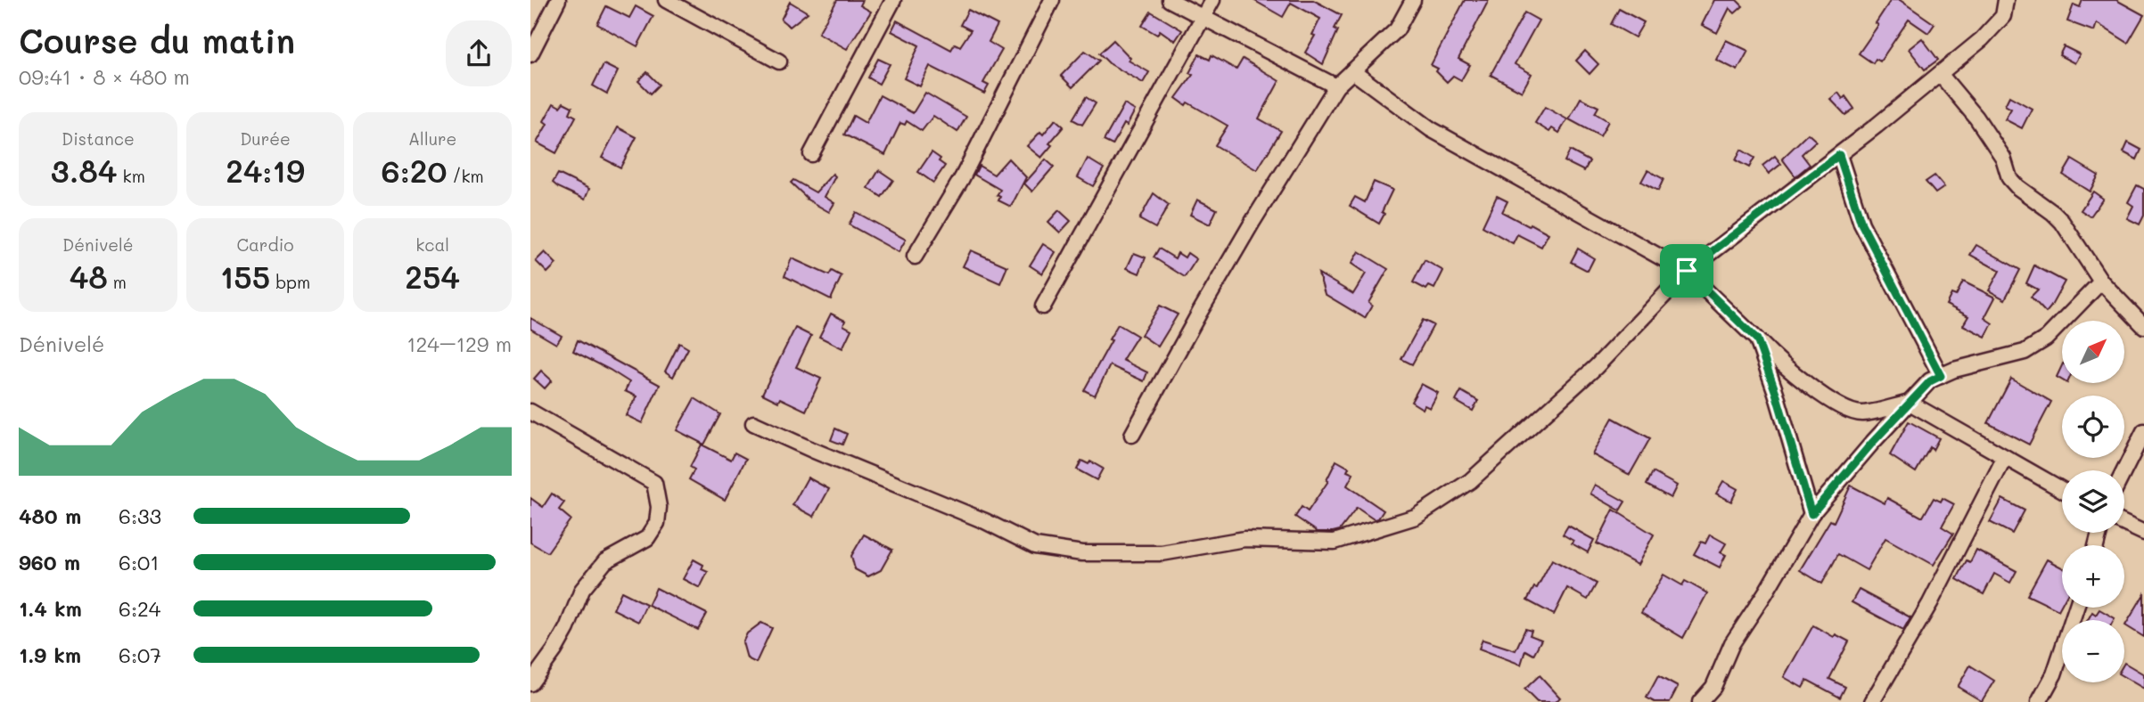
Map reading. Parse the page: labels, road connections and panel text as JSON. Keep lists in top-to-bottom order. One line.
{"north":"top right","page":{"heading":["Course du matin","09:41 · 8 × 480 m"],"stats":[["Distance","3.84 km"],["Durée","24:19"],["Allure","6:20 /km"],["Dénivelé","48 m"],["Cardio","155 bpm"],["kcal","254"]],"chart":["Dénivelé","124–129 m"],"map_buttons":["+","−"],"list":[{"name":"480 m","note":"6:33"},{"name":"960 m","note":"6:01"},{"name":"1.4 km","note":"6:24"},{"name":"1.9 km","note":"6:07"}]}}
